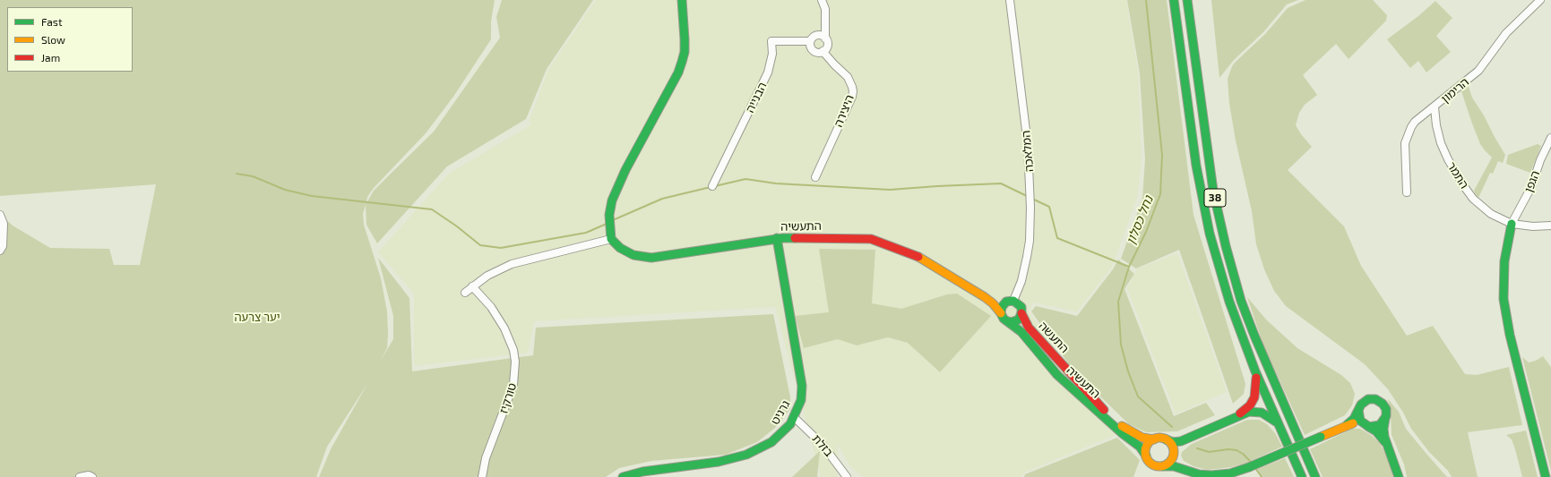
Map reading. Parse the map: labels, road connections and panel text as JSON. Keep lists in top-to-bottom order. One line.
{"streets":{"main road":["38","התעשיה","התעשה","גרניט"],"street":["הרימון","הבנייה","היצירה","המלאכה","התמר","הגפן","טורקיז","בזלת"]},"crossings":[["הרימון","התמר"],["הבנייה","היצירה"],["המלאכה","התעשיה"],["המלאכה","התעשה"],["התמר","הגפן"],["התעשיה","התעשה"],["התעשיה","גרניט"],["גרניט","בזלת"]],"water":["נחל כסלון"],"parks":["יער צרעה"],"legend":["Fast","Slow","Jam"]}
